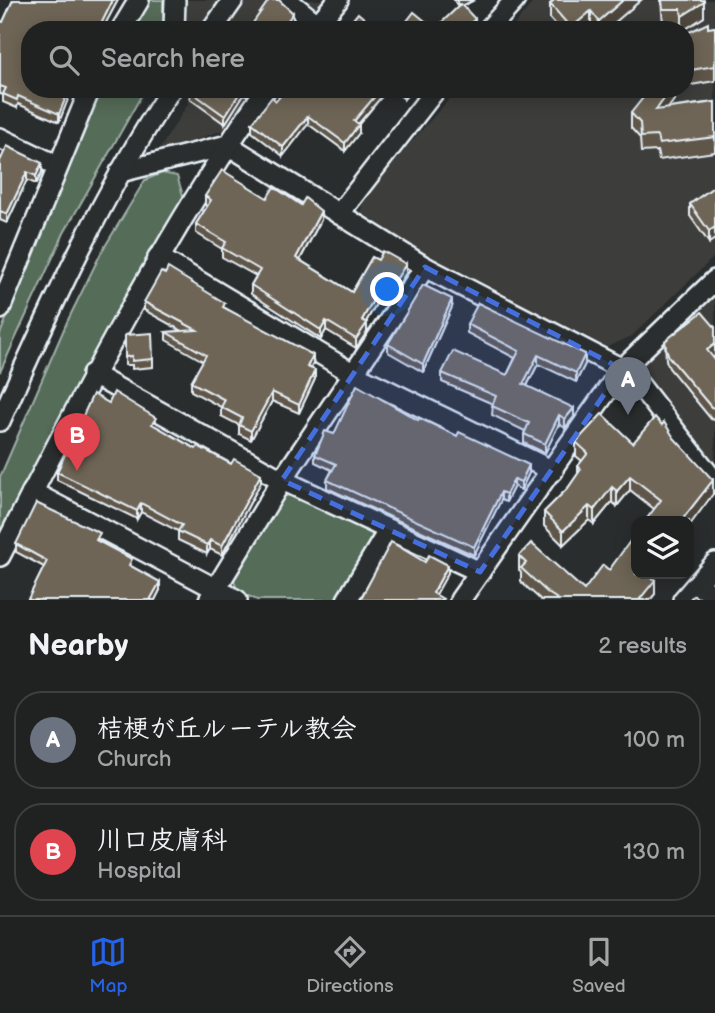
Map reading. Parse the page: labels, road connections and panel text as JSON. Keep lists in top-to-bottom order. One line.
{"page":{"search":"Search here","pins":["A","B"],"heading":["Nearby","2 results"],"list":[{"mark":"A","name":"桔梗が丘ルーテル教会","note":"Church","value":"100 m"},{"mark":"B","name":"川口皮膚科","note":"Hospital","value":"130 m"}],"nav":["Map","Directions","Saved"]}}
